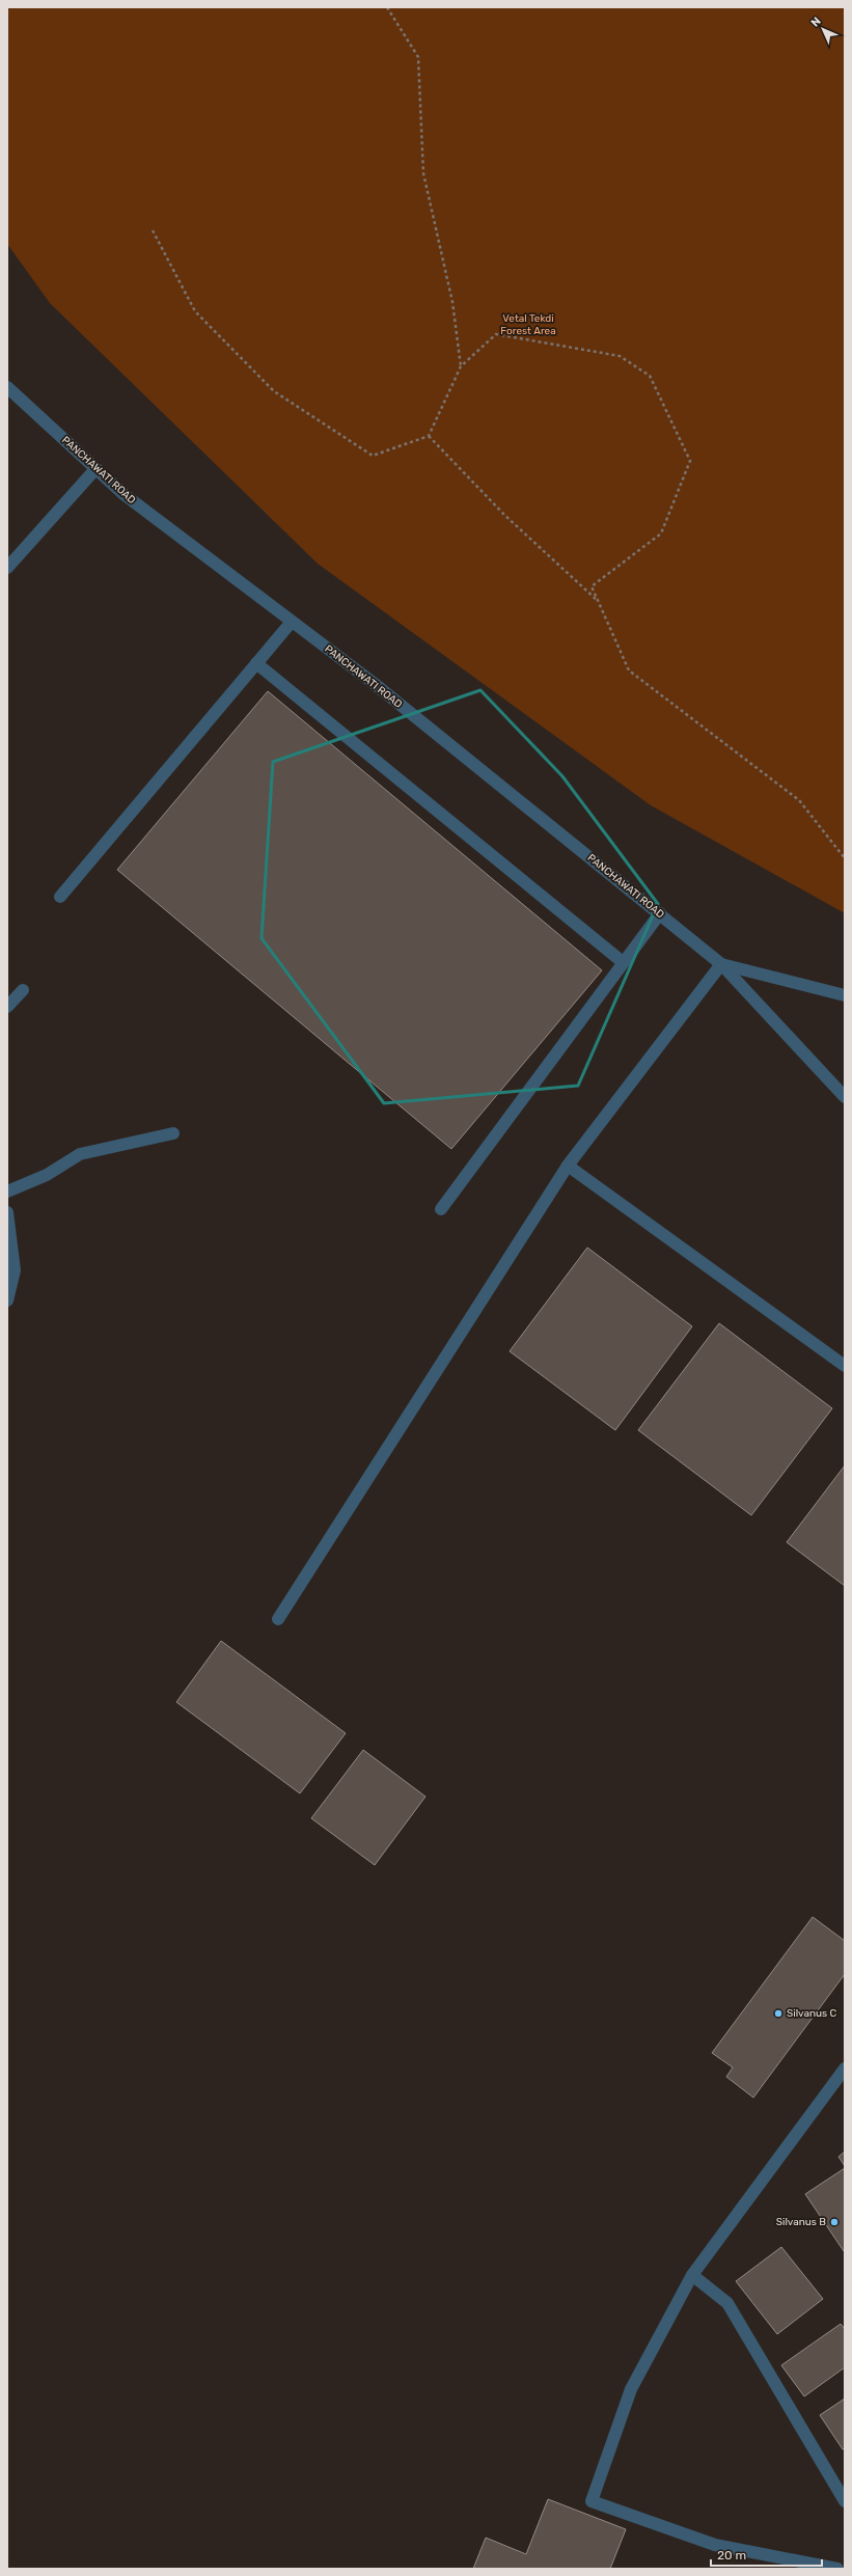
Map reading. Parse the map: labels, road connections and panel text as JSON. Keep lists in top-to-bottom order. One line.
{"streets":{"street":["PANCHAWATI ROAD"]},"parks":["Vetal Tekdi Forest Area"],"places":["Silvanus C","Silvanus B"],"scale_bar":"20 m","north":"top left"}
